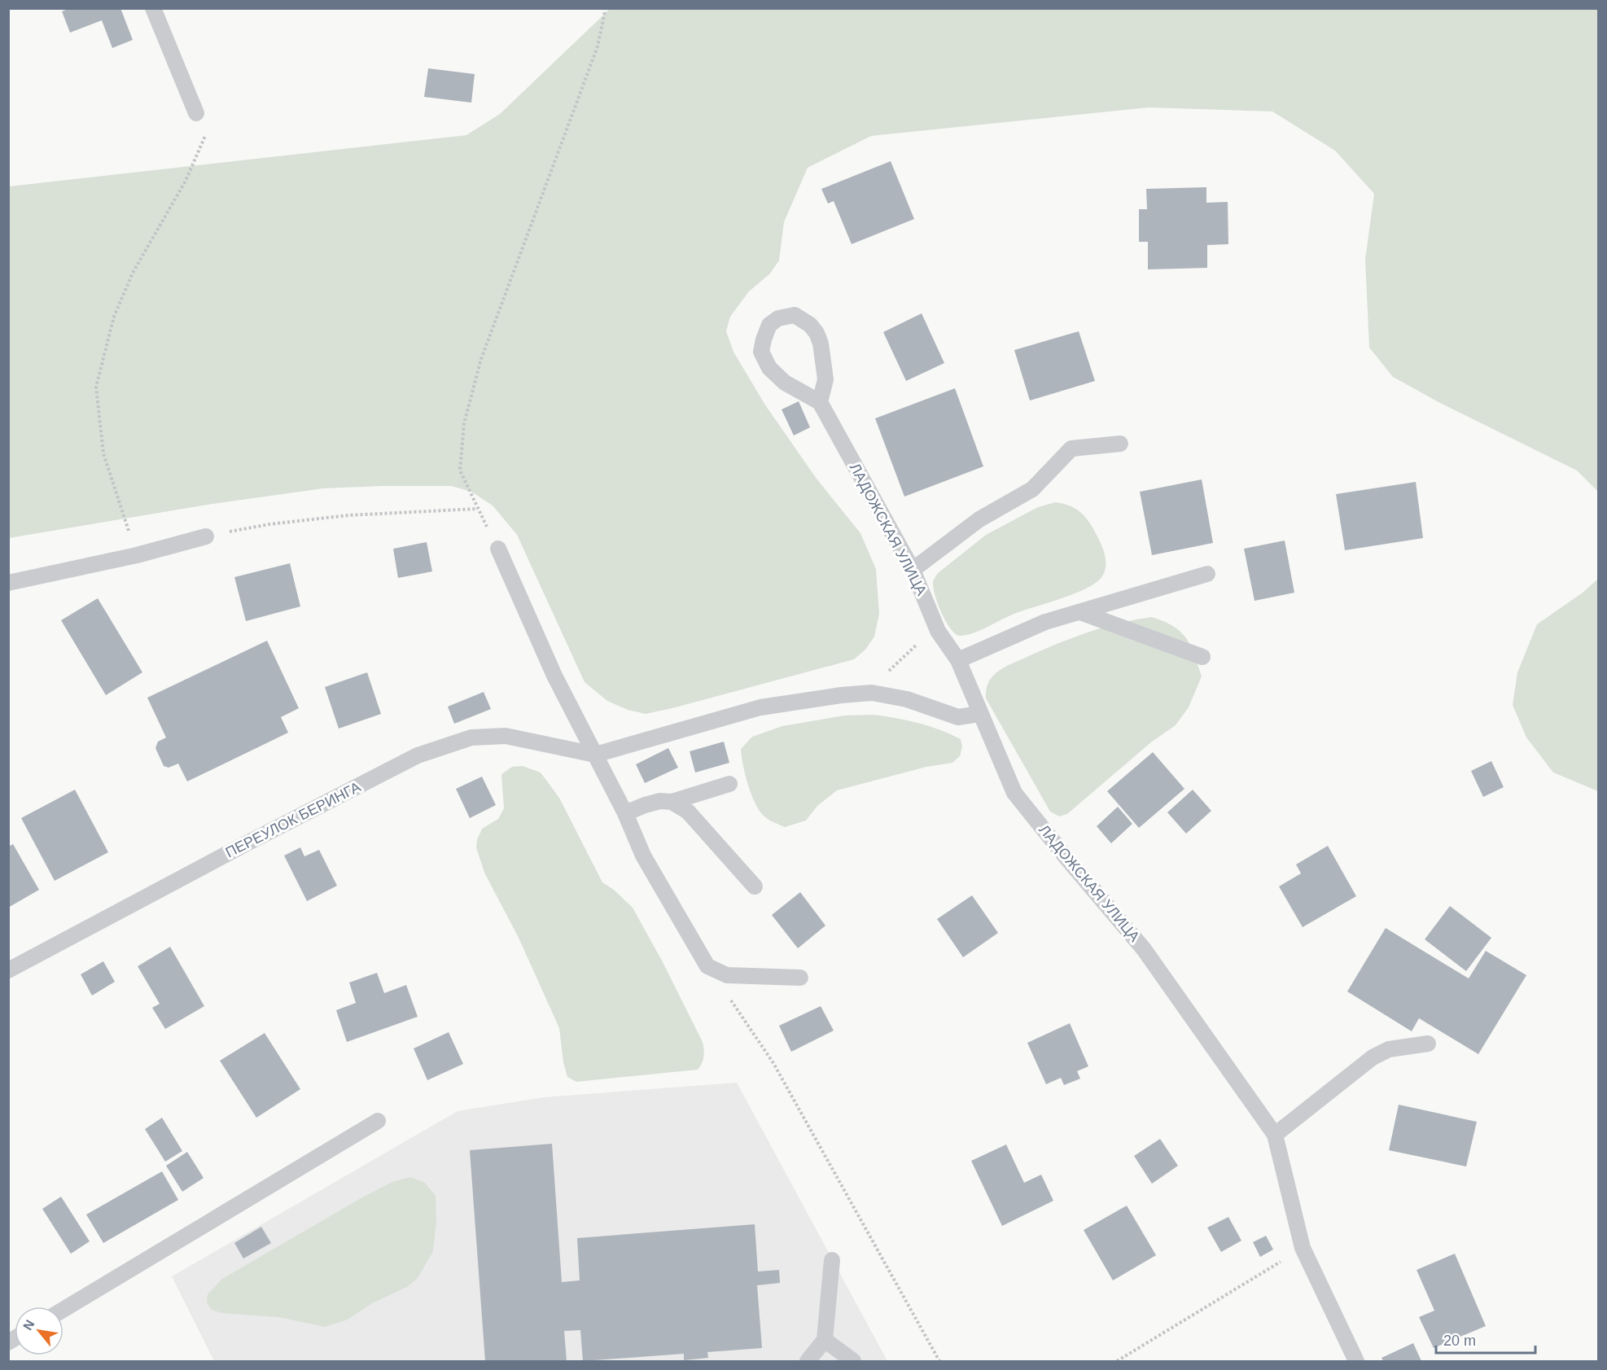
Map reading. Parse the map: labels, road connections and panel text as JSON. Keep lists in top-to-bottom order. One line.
{"streets":{"lane":["ЛАДОЖСКАЯ УЛИЦА","ПЕРЕУЛОК БЕРИНГА"]},"scale_bar":"20 m","north":"top left"}
